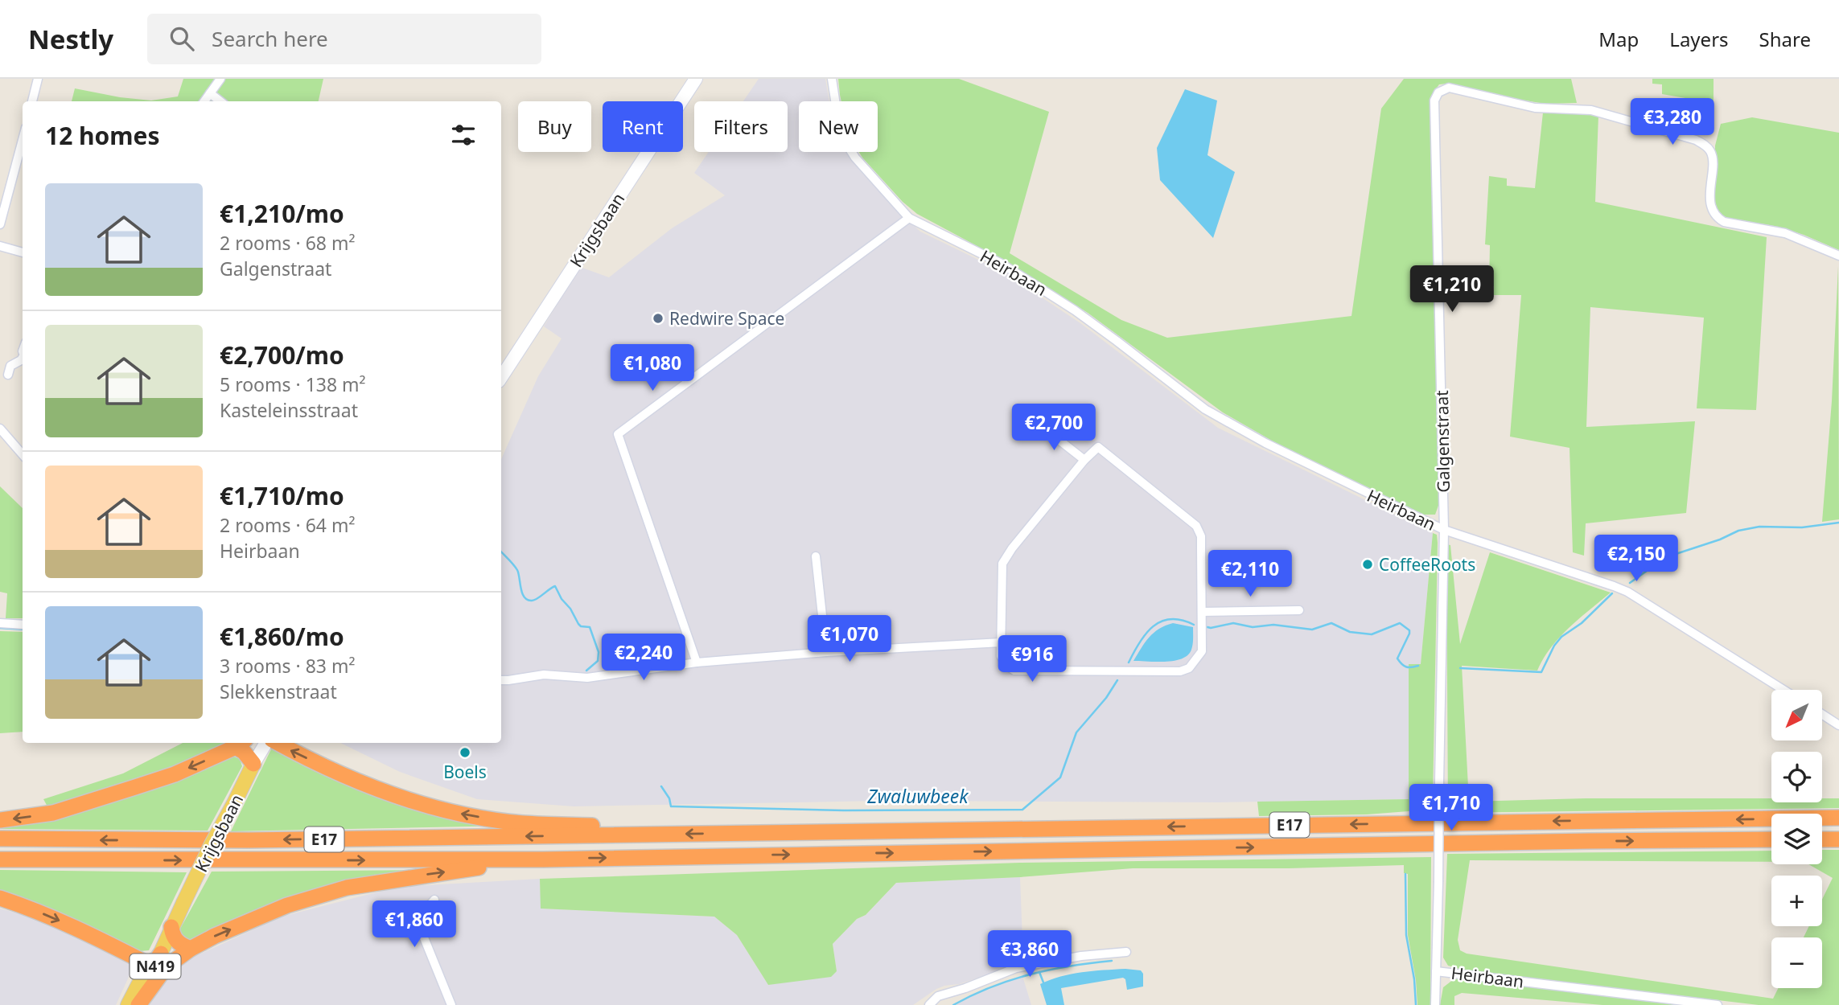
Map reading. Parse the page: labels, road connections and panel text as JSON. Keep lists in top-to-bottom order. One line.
{"streets":{"highway":["E17"],"main road":["Krijgsbaan","N419"],"street":["Heirbaan","Galgenstraat"]},"crossings":[["Heirbaan","Galgenstraat"]],"water":["Zwaluwbeek"],"places":["Redwire Space","CoffeeRoots","Boels"],"north":"bottom left","page":{"header":"Nestly","search":"Search here","nav":["Map","Layers","Share"],"price":["€3,280","€1,210","€1,080","€2,700","€2,150","€2,110","€1,070","€2,240","€916","€1,710","€1,860","€3,860"],"chip":["Buy","Rent","Filters","New"],"heading":"12 homes","list":[{"name":"€1,210/mo","note":"2 rooms · 68 m² · Galgenstraat"},{"name":"€2,700/mo","note":"5 rooms · 138 m² · Kasteleinsstraat"},{"name":"€1,710/mo","note":"2 rooms · 64 m² · Heirbaan"},{"name":"€1,860/mo","note":"3 rooms · 83 m² · Slekkenstraat"}],"map_buttons":["+","−"]}}
